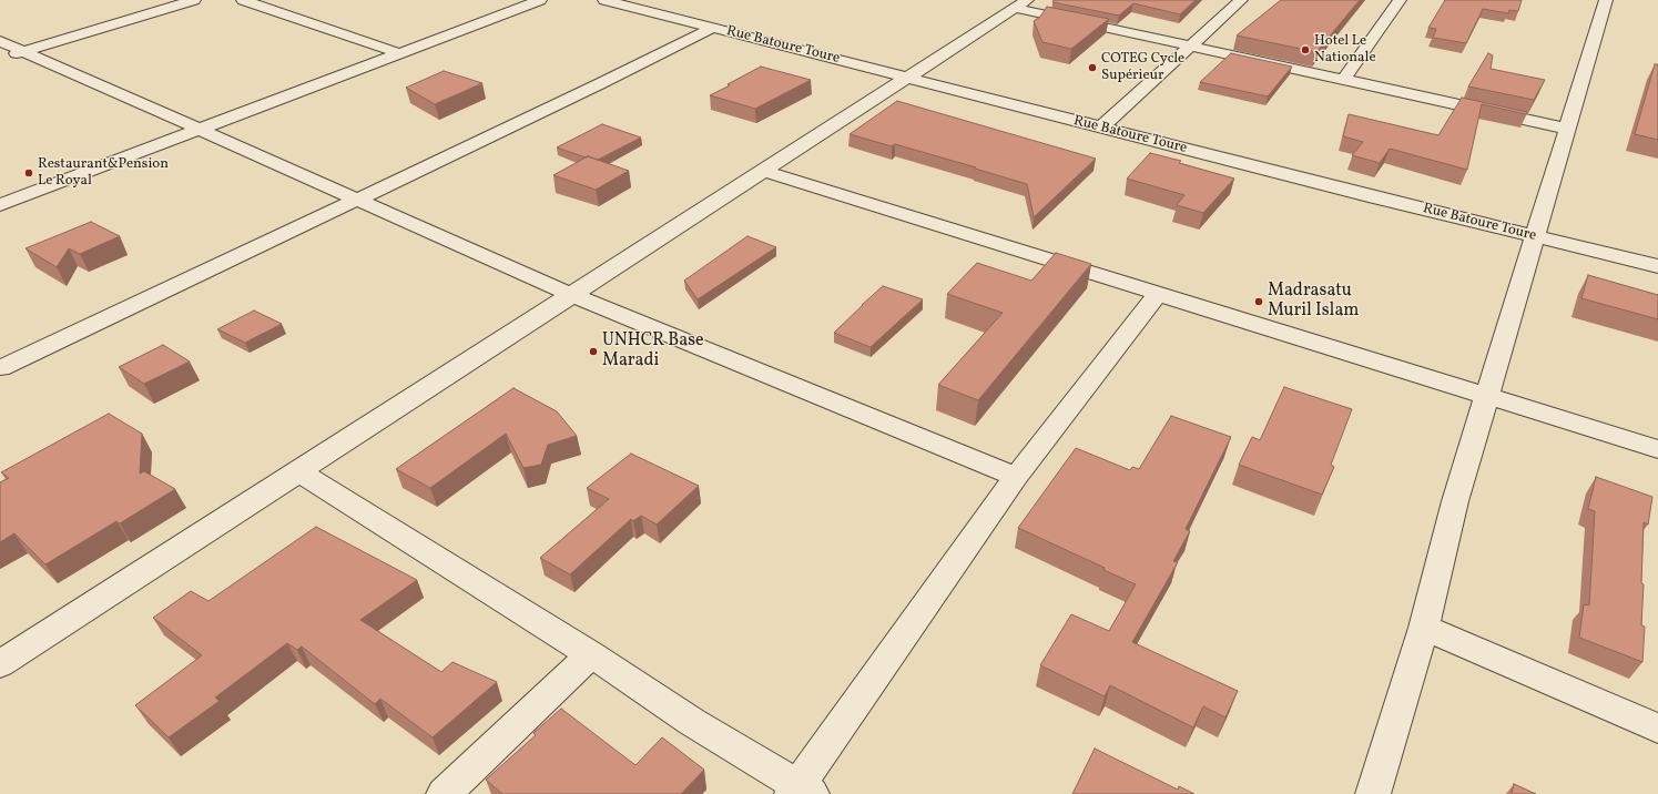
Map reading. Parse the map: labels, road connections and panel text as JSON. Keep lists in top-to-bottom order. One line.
{"streets":{"street":["Rue Batoure Toure"]},"places":["Hotel Le Nationale","COTEG Cycle Supérieur","Restaurant&Pension Le Royal","Madrasatu Muril Islam","UNHCR Base Maradi"]}
